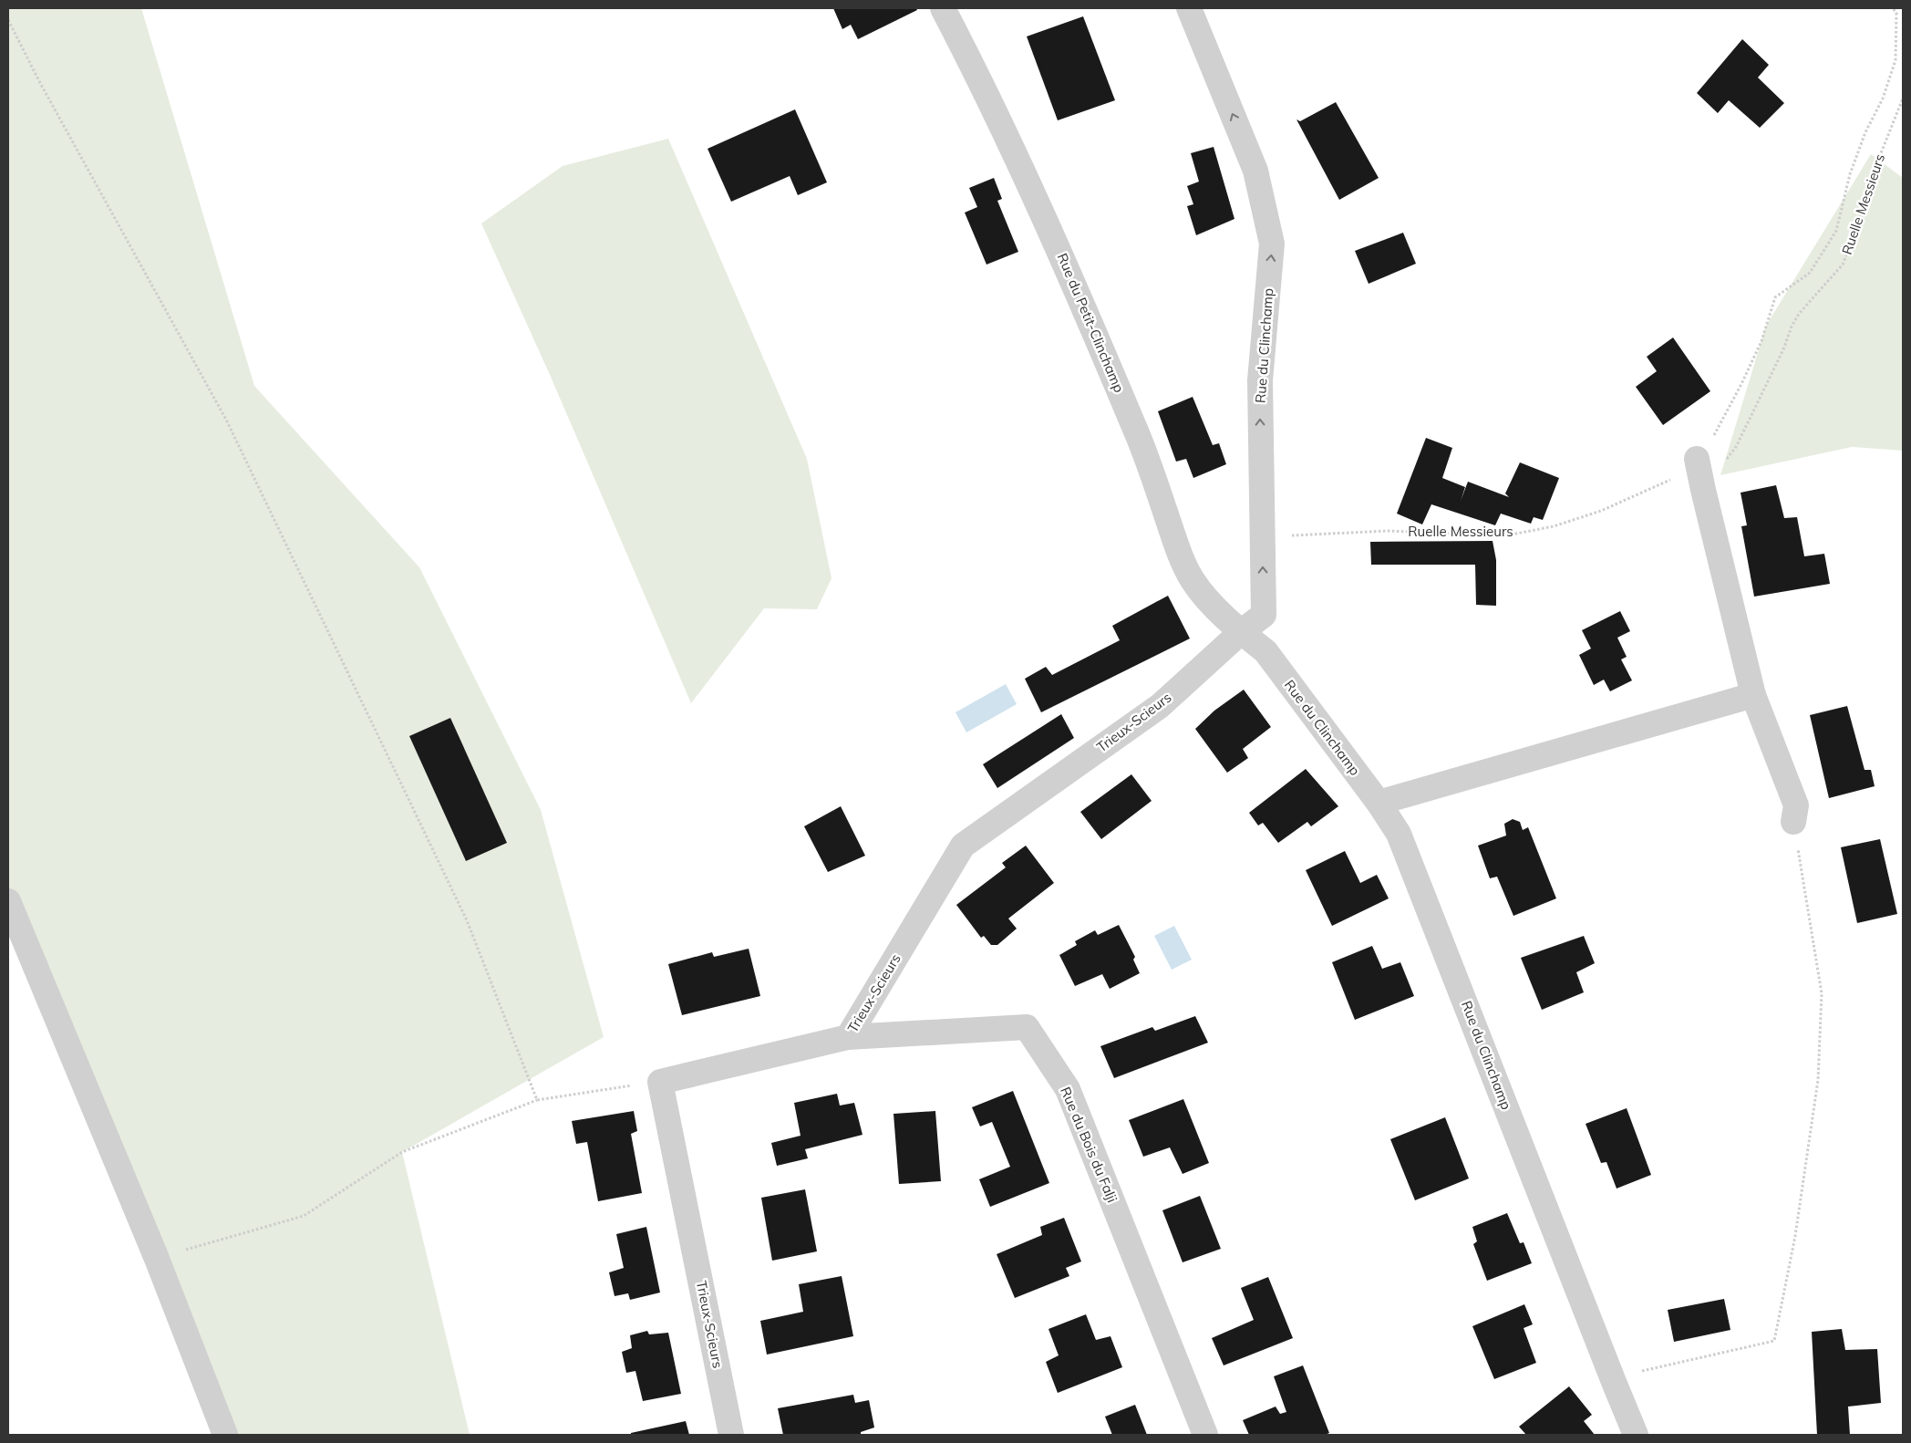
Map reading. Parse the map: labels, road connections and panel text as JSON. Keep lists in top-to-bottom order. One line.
{"streets":{"street":["Rue du Petit-Clinchamp","Rue du Clinchamp","Trieux-Scieurs","Rue du Bois du Falji"],"path":["Ruelle Messieurs"]},"crossings":[["Ruelle Messieurs","Rue du Clinchamp"],["Rue du Petit-Clinchamp","Rue du Clinchamp"],["Rue du Petit-Clinchamp","Trieux-Scieurs"],["Rue du Clinchamp","Trieux-Scieurs"],["Trieux-Scieurs","Rue du Bois du Falji"]],"one_way":["Rue du Clinchamp"]}
